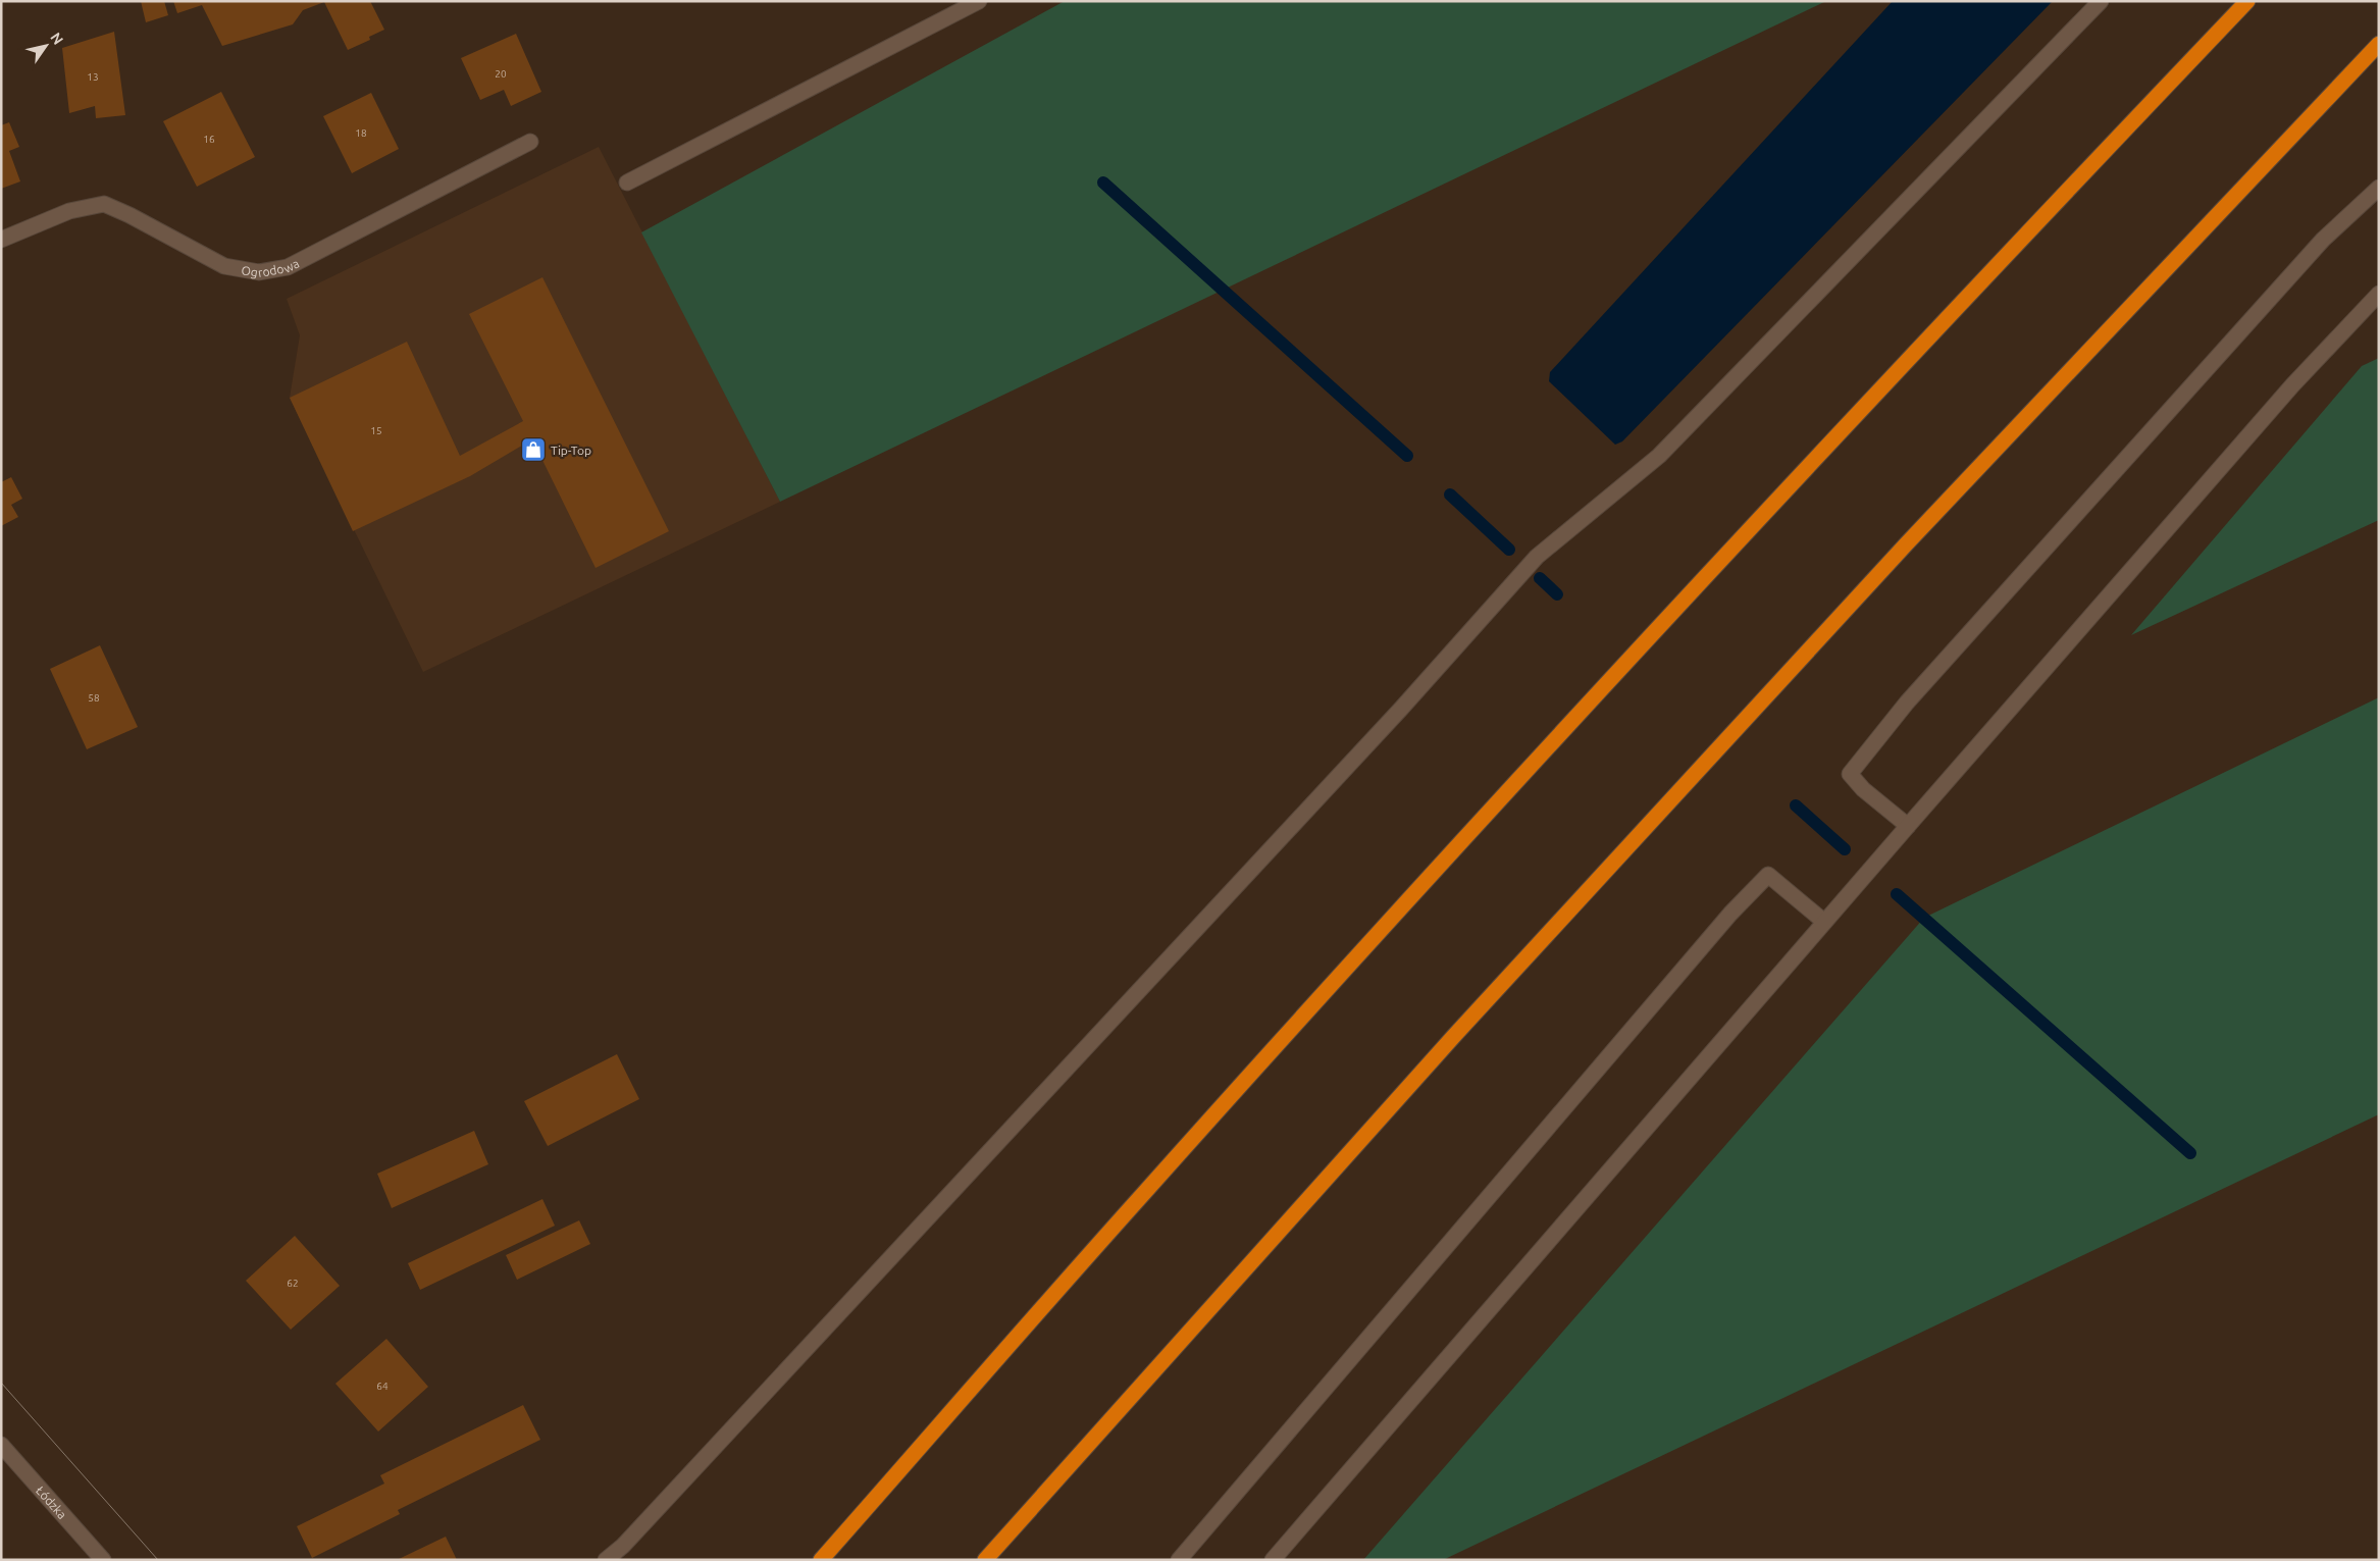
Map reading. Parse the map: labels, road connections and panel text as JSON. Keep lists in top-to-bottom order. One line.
{"streets":{"street":["Ogrodowa","Łódzka"]},"places":{"shop":["Tip-Top"]},"house_numbers":["20","13","18","16","15","58","62","64"],"north":"top right"}
